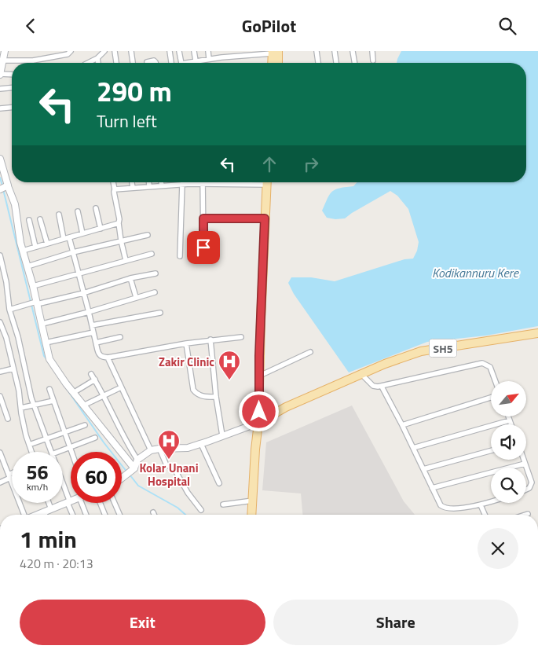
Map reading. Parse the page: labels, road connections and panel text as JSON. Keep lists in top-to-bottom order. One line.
{"streets":{"main road":["SH5"]},"water":["Kodikannuru Kere"],"places":{"hospital":["Zakir Clinic","Kolar Unani Hospital"]},"north":"top right","page":{"header":"GoPilot","turn":["290 m","Turn left"],"speed":"56 km/h","limit":"60","heading":["1 min","420 m · 20:13"],"buttons":["Exit","Share"]}}
